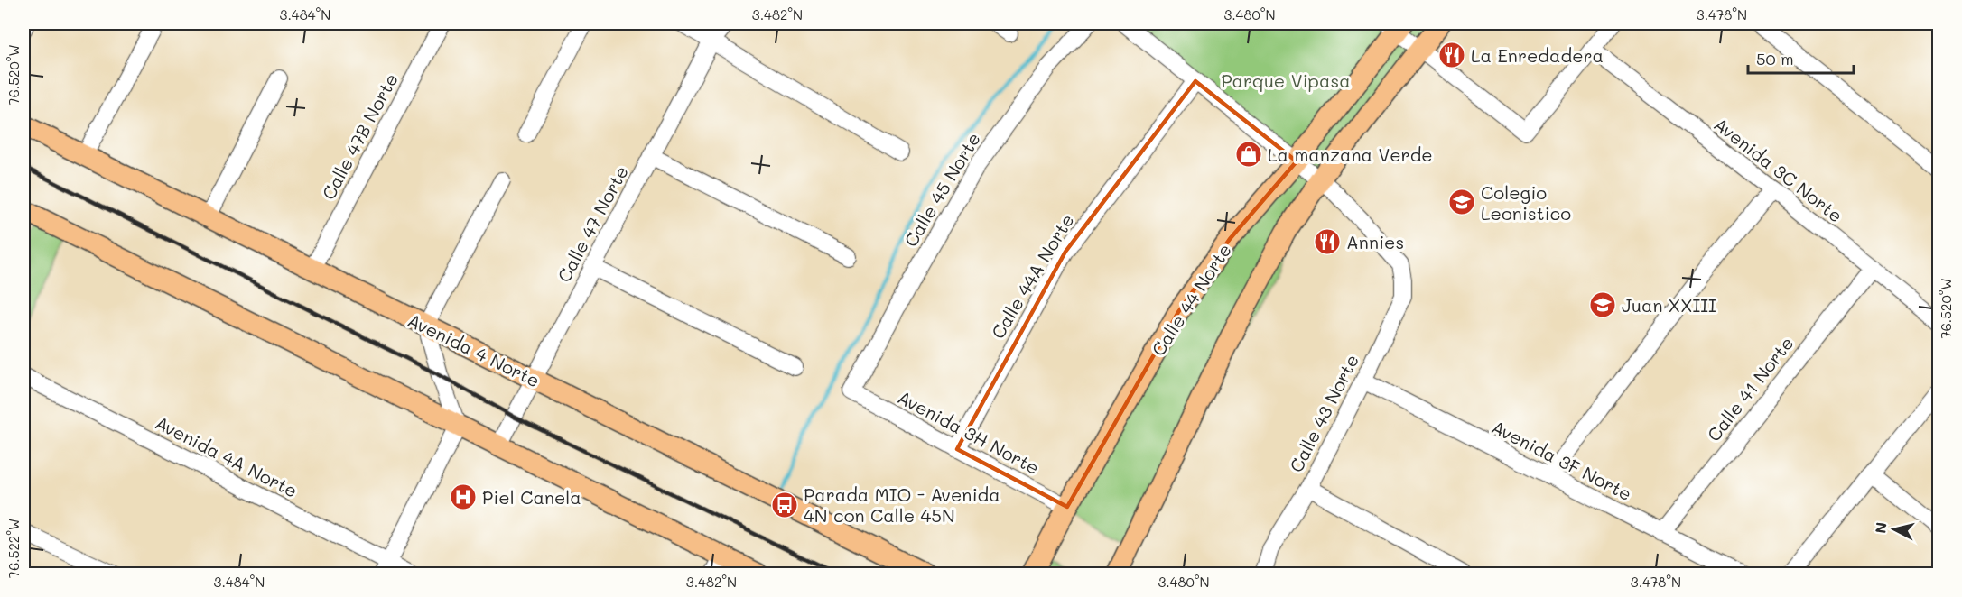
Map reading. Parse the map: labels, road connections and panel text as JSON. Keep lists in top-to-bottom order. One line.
{"streets":{"main road":["Calle 44 Norte","Avenida 4 Norte"],"street":["Calle 47B Norte","Avenida 3C Norte","Calle 45 Norte","Calle 47 Norte","Calle 44A Norte","Calle 41 Norte","Calle 43 Norte","Avenida 3H Norte","Avenida 4A Norte","Avenida 3F Norte"]},"crossings":[["Calle 47B Norte","Avenida 4 Norte"],["Avenida 3C Norte","Calle 41 Norte"],["Calle 45 Norte","Avenida 3H Norte"],["Calle 47 Norte","Avenida 4 Norte"],["Calle 44A Norte","Avenida 3H Norte"],["Calle 44 Norte","Avenida 3H Norte"],["Calle 41 Norte","Avenida 3F Norte"],["Calle 43 Norte","Avenida 3F Norte"]],"parks":["Parque Vipasa"],"places":{"restaurant":["La Enredadera","Annies"],"shop":["La manzana Verde"],"school or university":["Colegio Leonistico","Juan XXIII"],"hospital":["Piel Canela"],"bus stop":["Parada MIO - Avenida 4N con Calle 45N"]},"scale_bar":"50 m","north":"left","coordinates":["3.484°N","3.482°N","3.480°N","3.478°N","76.520°W","76.522°W"]}
